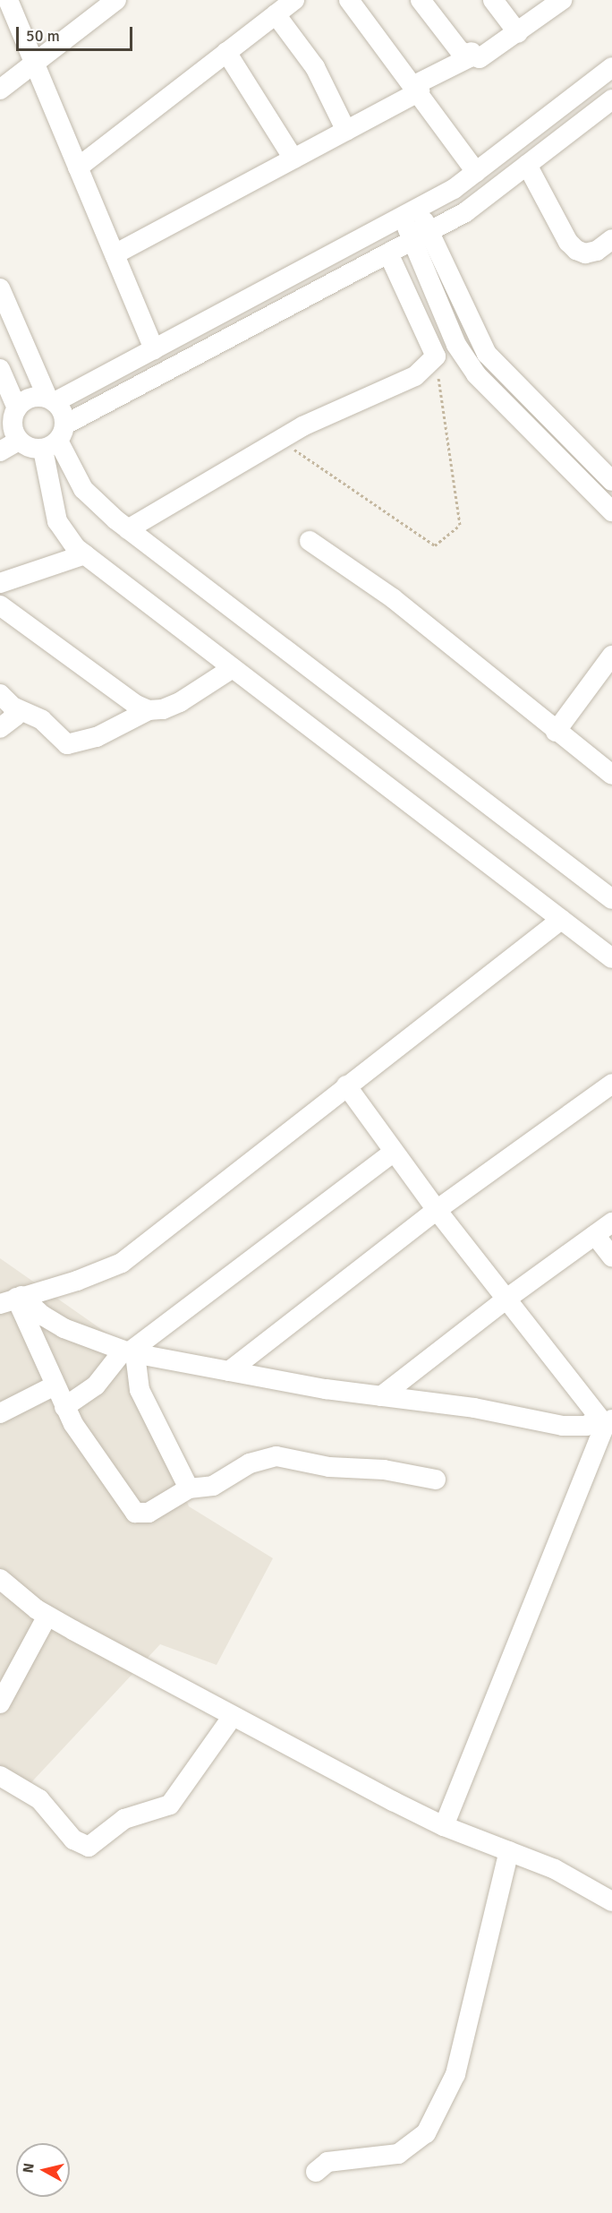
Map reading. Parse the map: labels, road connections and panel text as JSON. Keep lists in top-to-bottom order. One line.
{"scale_bar":"50 m","north":"left"}
